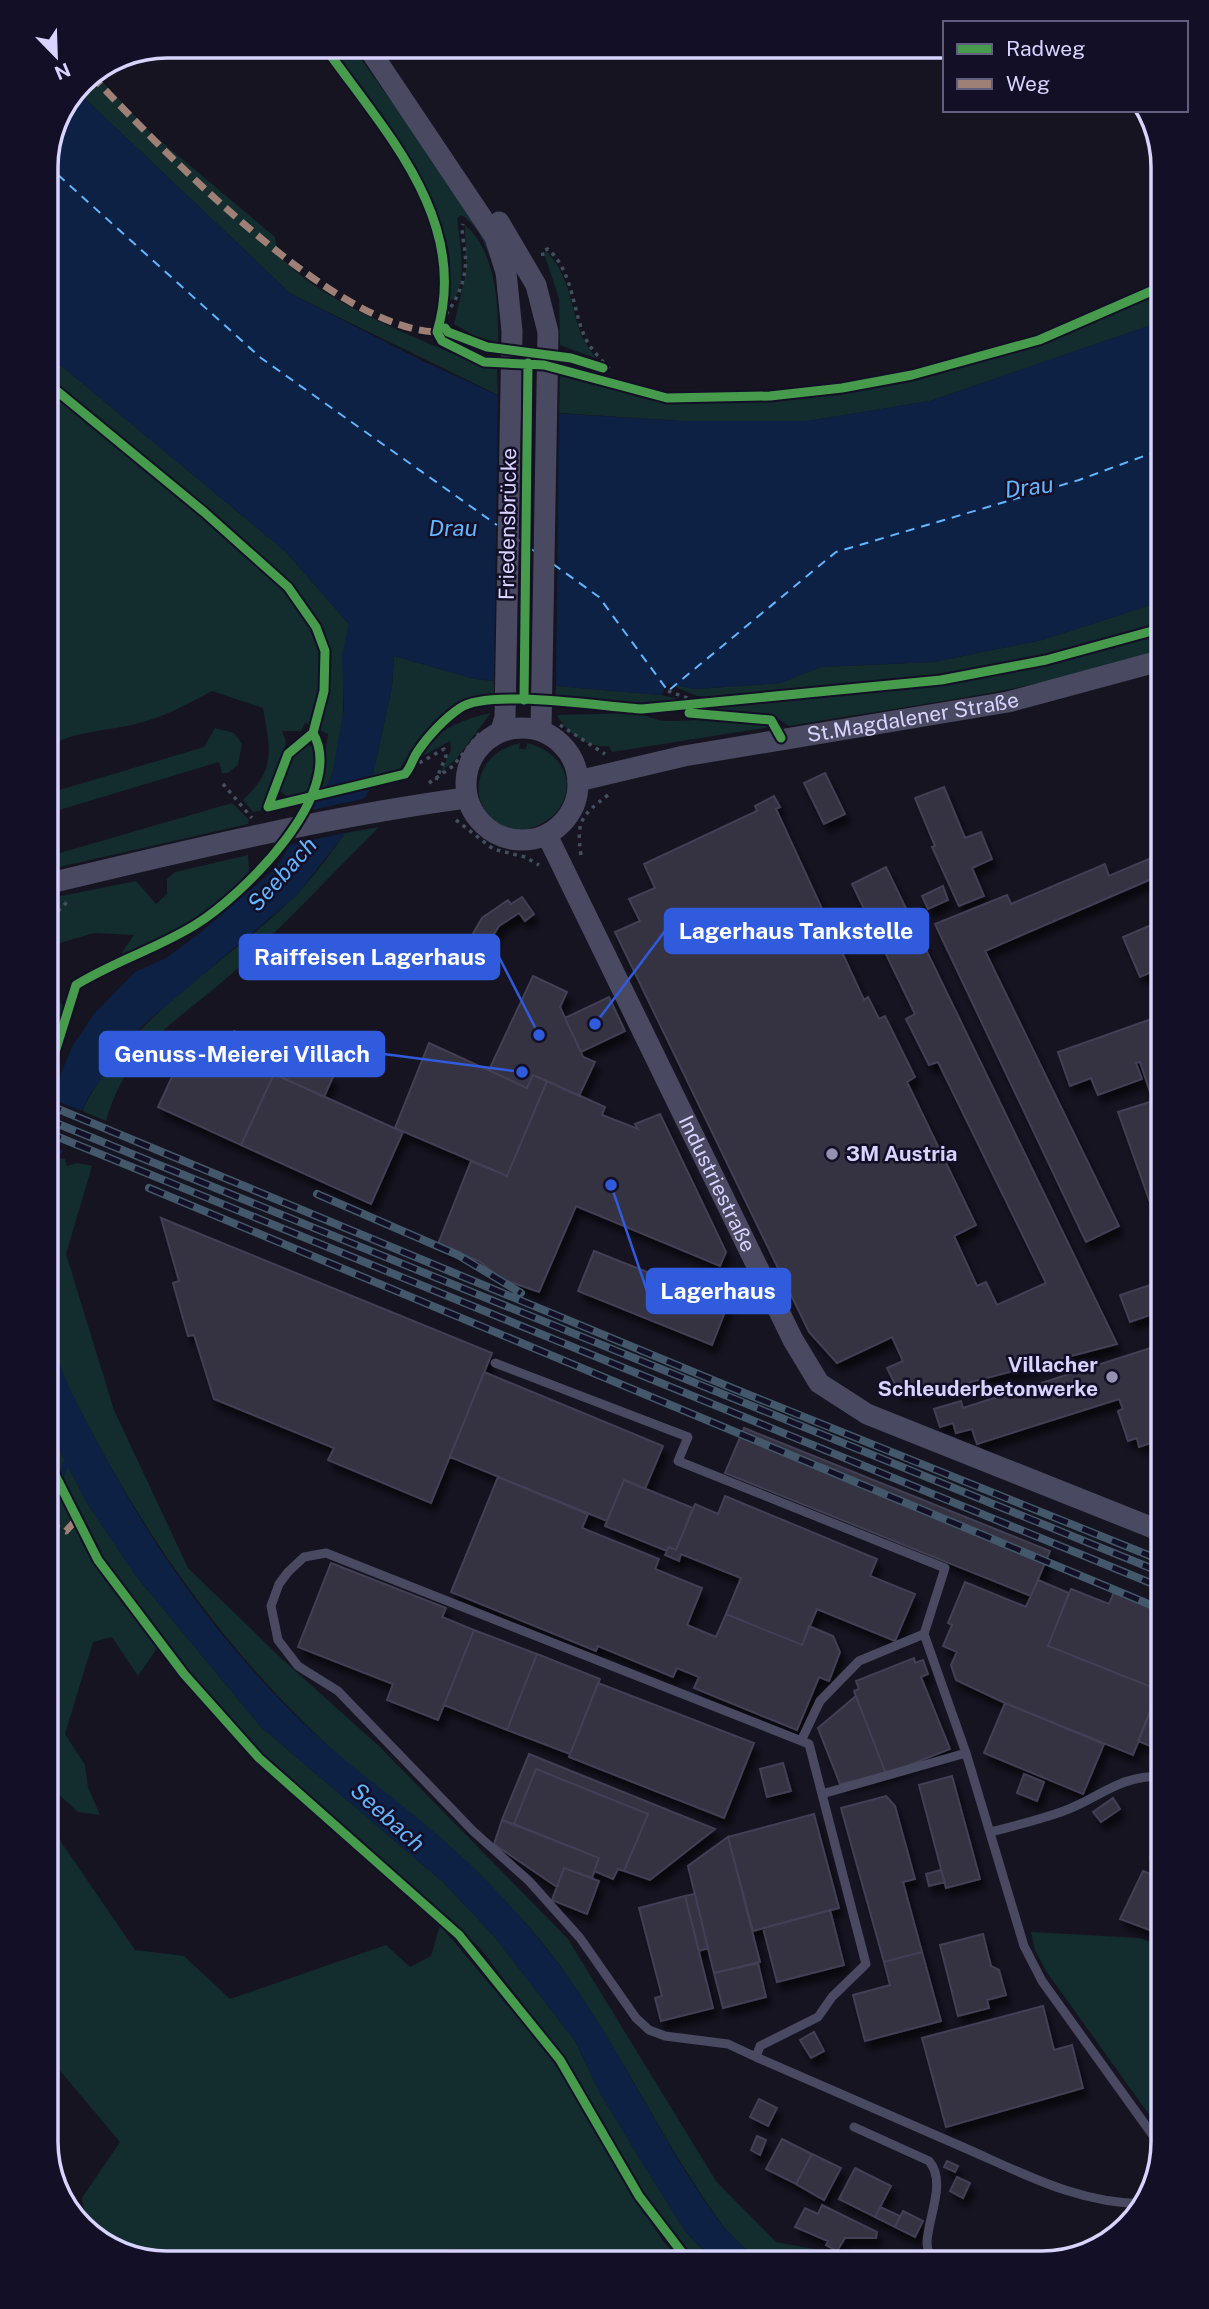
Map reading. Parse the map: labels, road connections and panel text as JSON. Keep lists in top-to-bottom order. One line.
{"streets":{"street":["Friedensbrücke","St.Magdalener Straße","Industriestraße"]},"crossings":[["Friedensbrücke","St.Magdalener Straße"],["Friedensbrücke","Industriestraße"],["St.Magdalener Straße","Industriestraße"]],"water":["Drau","Seebach"],"places":["Lagerhaus Tankstelle","Raiffeisen Lagerhaus","Genuss-Meierei Villach","3M Austria","Lagerhaus","Villacher Schleuderbetonwerke"],"legend":["Radweg","Weg"],"north":"bottom right"}
